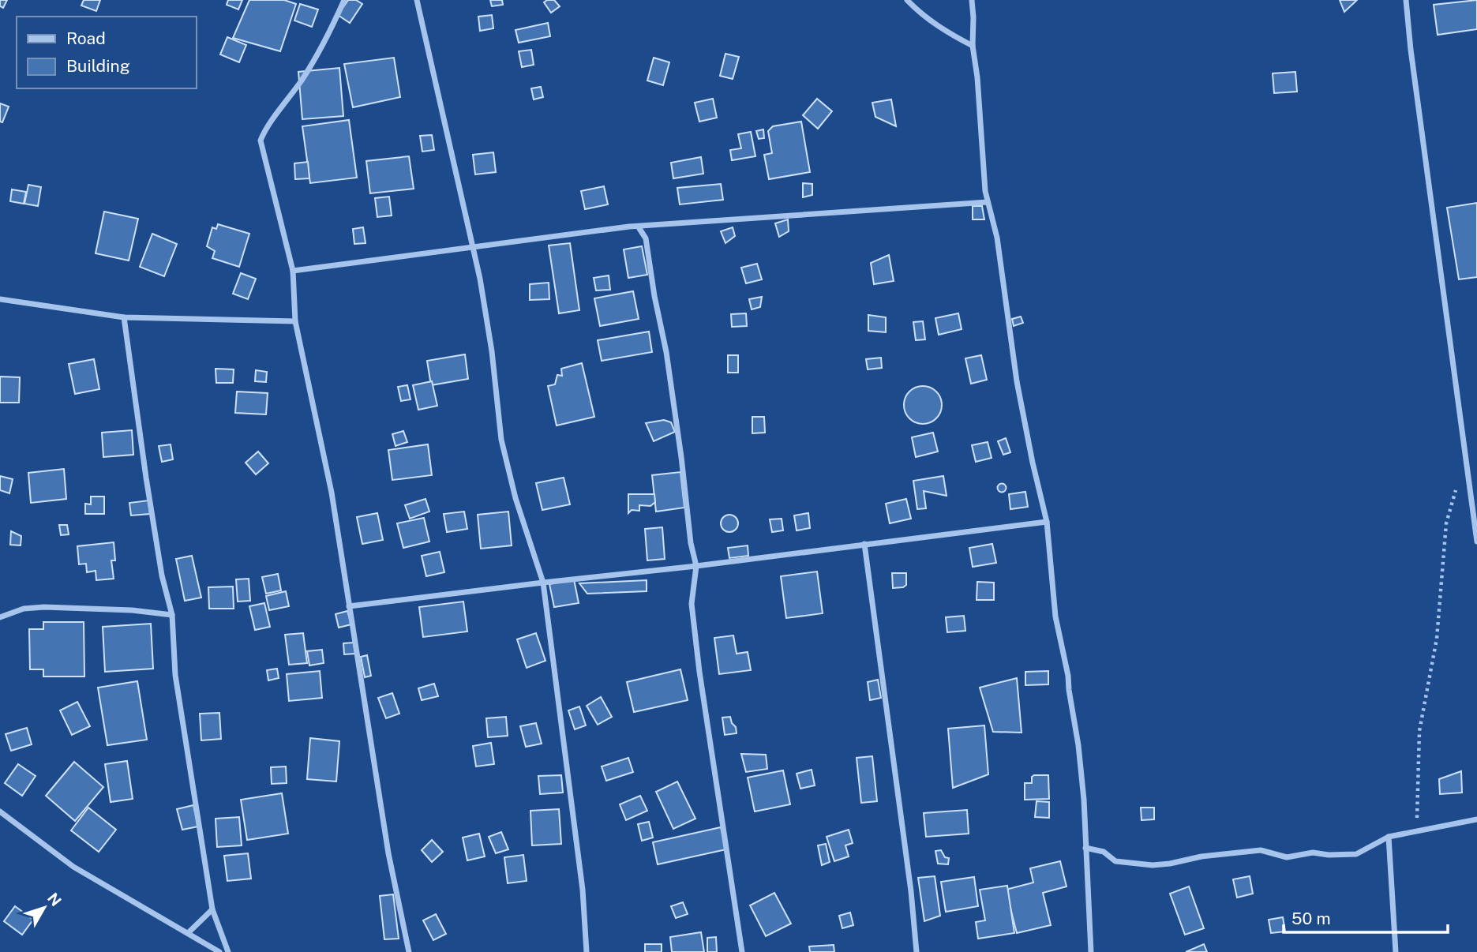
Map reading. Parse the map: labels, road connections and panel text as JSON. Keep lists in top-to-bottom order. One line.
{"legend":["Road","Building"],"scale_bar":"50 m","north":"top right"}
